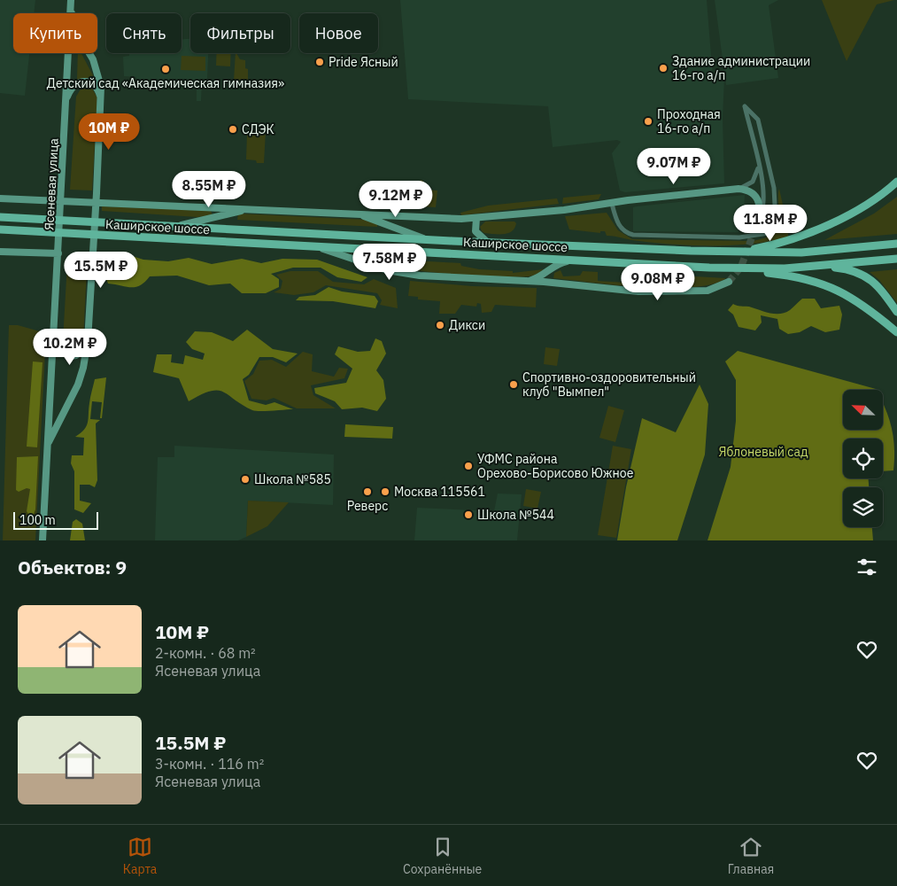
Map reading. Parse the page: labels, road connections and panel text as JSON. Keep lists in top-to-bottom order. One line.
{"streets":{"main road":["Ясеневая улица","Каширское шоссе"]},"crossings":[["Ясеневая улица","Каширское шоссе"]],"parks":["Яблоневый сад"],"places":["Pride Ясный","Здание администрации 16-го а/п","Детский сад «Академическая гимназия»","Проходная 16-го а/п","СДЭК","Дикси","Спортивно-оздоровительный клуб \"Вымпел\"","УФМС района Орехово-Борисово Южное","Школа №585","Реверс","Москва 115561","Школа №544"],"scale_bar":"100 m","north":"top left","page":{"chip":["Купить","Снять","Фильтры","Новое"],"price":["10M ₽","9.07M ₽","8.55M ₽","9.12M ₽","11.8M ₽","7.58M ₽","15.5M ₽","9.08M ₽","10.2M ₽"],"scale":"100 m","heading":"Объектов: 9","list":[{"name":"10M ₽","note":"2-комн. · 68 m² · Ясеневая улица"},{"name":"15.5M ₽","note":"3-комн. · 116 m² · Ясеневая улица"}],"tabs":["Карта","Сохранённые","Главная"]}}
